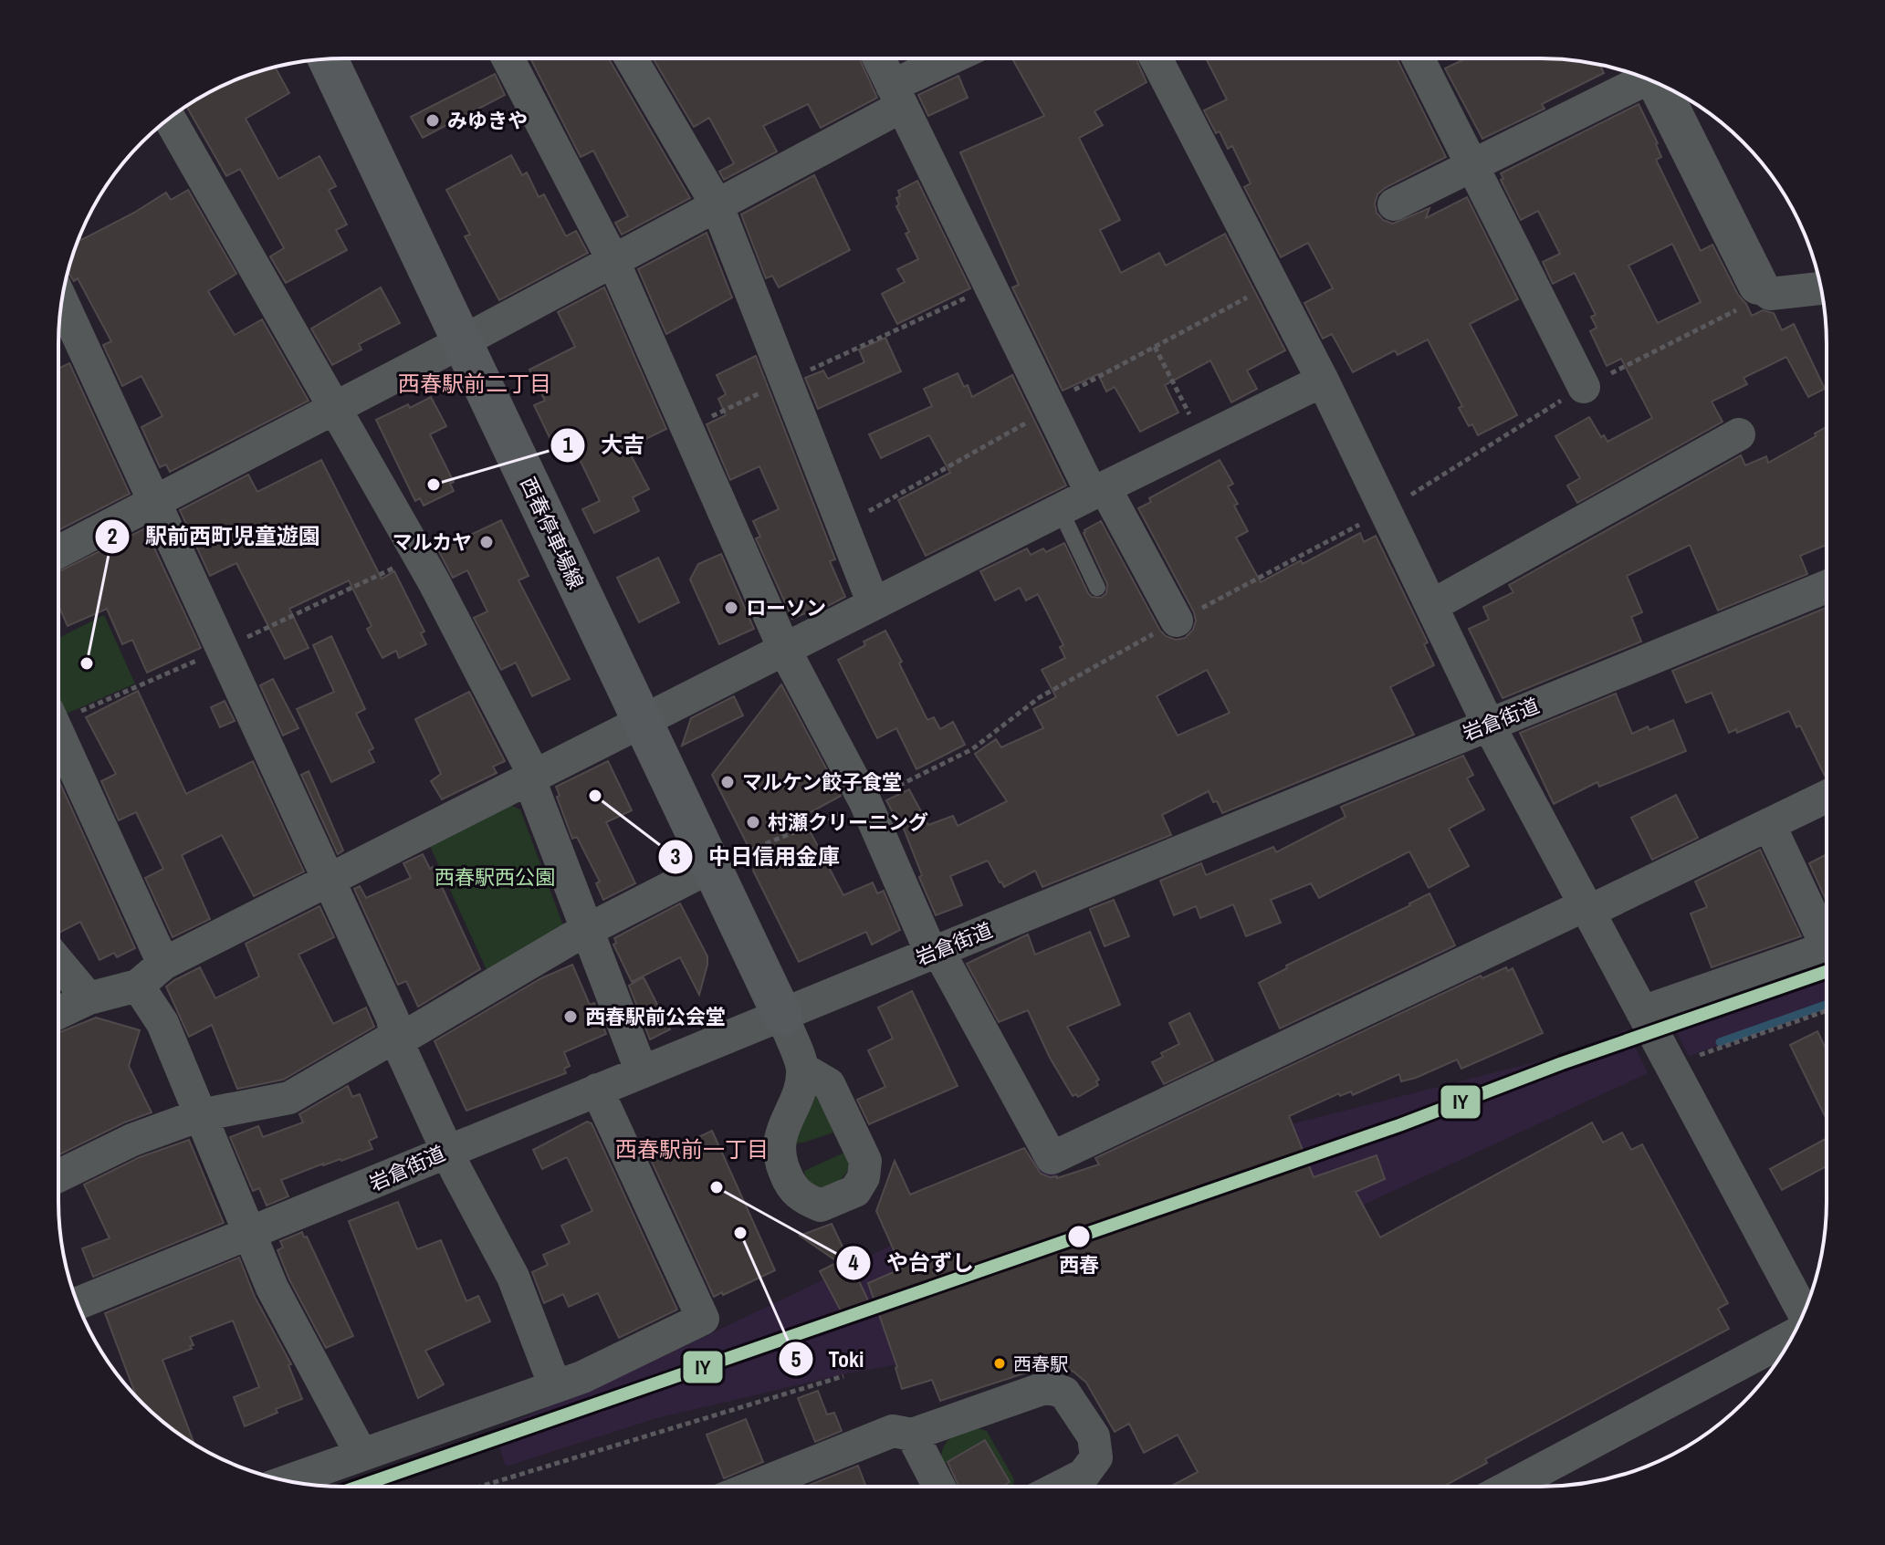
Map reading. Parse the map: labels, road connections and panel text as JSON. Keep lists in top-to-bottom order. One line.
{"streets":{"main road":["西春停車場線"],"street":["岩倉街道"]},"crossings":[["西春停車場線","岩倉街道"]],"districts":["西春駅前二丁目","西春駅前一丁目"],"parks":["西春駅西公園"],"places":["みゆきや","大吉","マルカヤ","ローソン","駅前西町児童遊園","マルケン餃子食堂","中日信用金庫","村瀬クリーニング","西春駅前公会堂","や台ずし","Toki","西春","西春駅"],"lines":["transit line IY"]}
